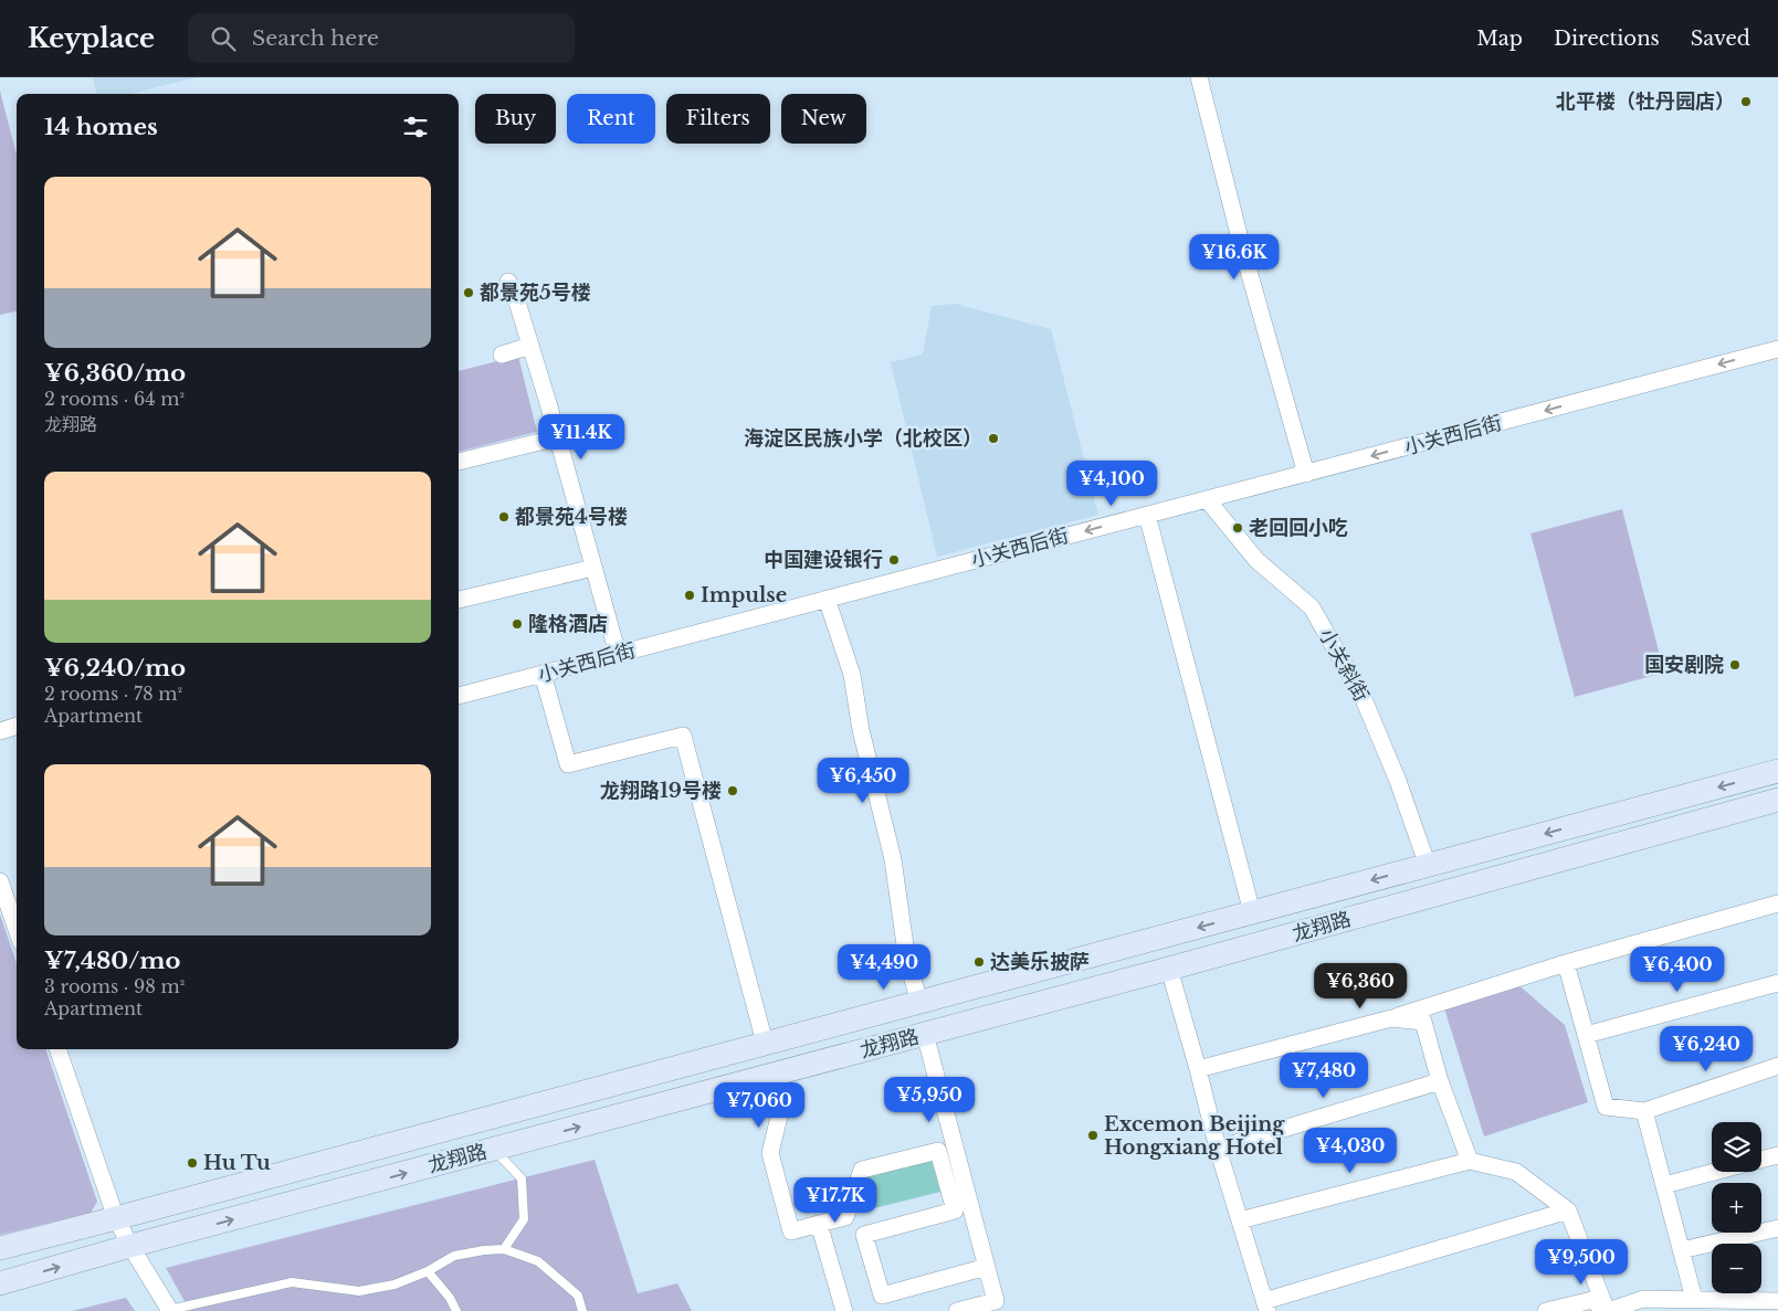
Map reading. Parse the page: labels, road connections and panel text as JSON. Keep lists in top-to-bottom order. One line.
{"streets":{"street":["小关西后街","小关斜街","龙翔路"]},"crossings":[["小关西后街","小关斜街"],["小关斜街","龙翔路"]],"one_way":["小关西后街"],"places":["北平楼（牡丹园店）","都景苑5号楼","海淀区民族小学（北校区）","都景苑4号楼","老回回小吃","中国建设银行","Impulse","隆格酒店","国安剧院","龙翔路19号楼","达美乐披萨","Excemon Beijing Hongxiang Hotel","Hu Tu"],"page":{"header":"Keyplace","search":"Search here","nav":["Map","Directions","Saved"],"chip":["Buy","Rent","Filters","New"],"heading":"14 homes","list":[{"name":"¥6,360/mo","note":"2 rooms · 64 m² · 龙翔路"},{"name":"¥6,240/mo","note":"2 rooms · 78 m² · Apartment"},{"name":"¥7,480/mo","note":"3 rooms · 98 m² · Apartment"}],"price":["¥16.6K","¥11.4K","¥4,100","¥6,450","¥4,490","¥6,400","¥6,360","¥6,240","¥7,480","¥5,950","¥7,060","¥4,030","¥17.7K","¥9,500"],"map_buttons":["+","−"]}}
